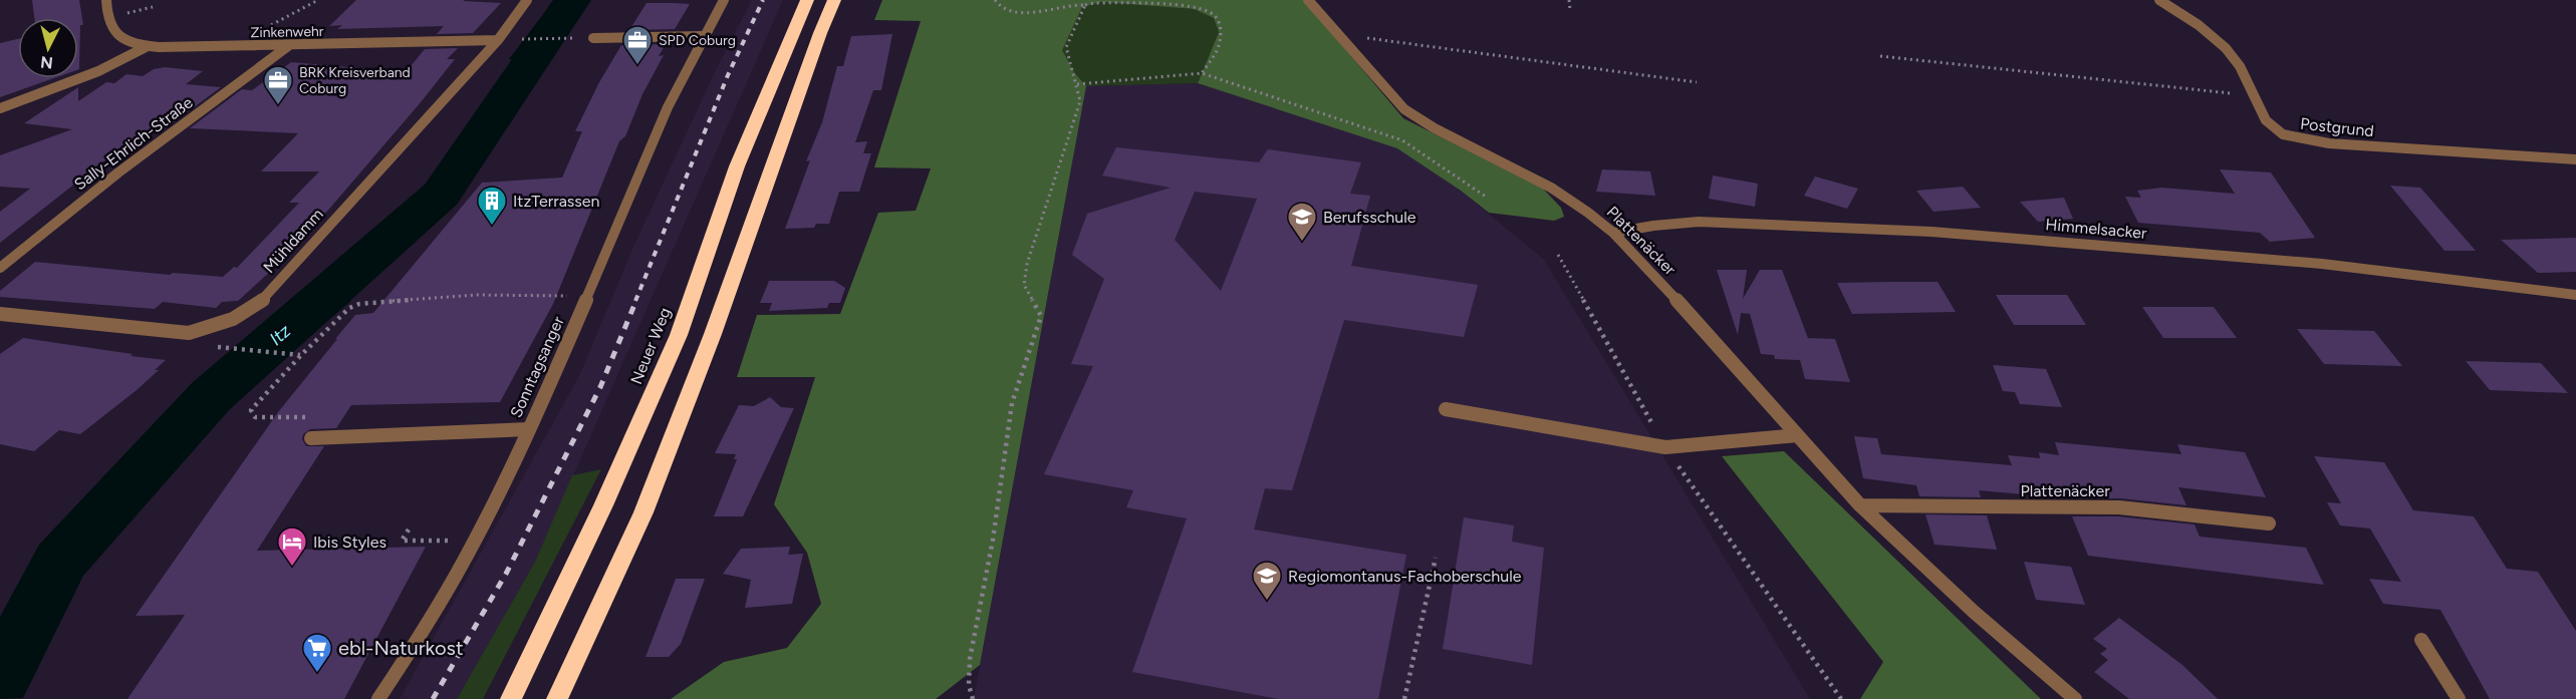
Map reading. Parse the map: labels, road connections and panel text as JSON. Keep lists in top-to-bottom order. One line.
{"streets":{"highway":["Neuer Weg"],"street":["Zinkenwehr","Postgrund","Sally-Ehrlich-Straße","Himmelsacker","Mühldamm","Plattenäcker","Sonntagsanger"]},"crossings":[["Zinkenwehr","Sally-Ehrlich-Straße"],["Zinkenwehr","Mühldamm"],["Himmelsacker","Plattenäcker"]],"water":["Itz"],"places":{"office":["SPD Coburg","BRK Kreisverband Coburg"],"building":["ItzTerrassen"],"school or university":["Berufsschule","Regiomontanus-Fachoberschule"],"hotel":["Ibis Styles"],"supermarket":["ebl-Naturkost"]},"north":"bottom"}
